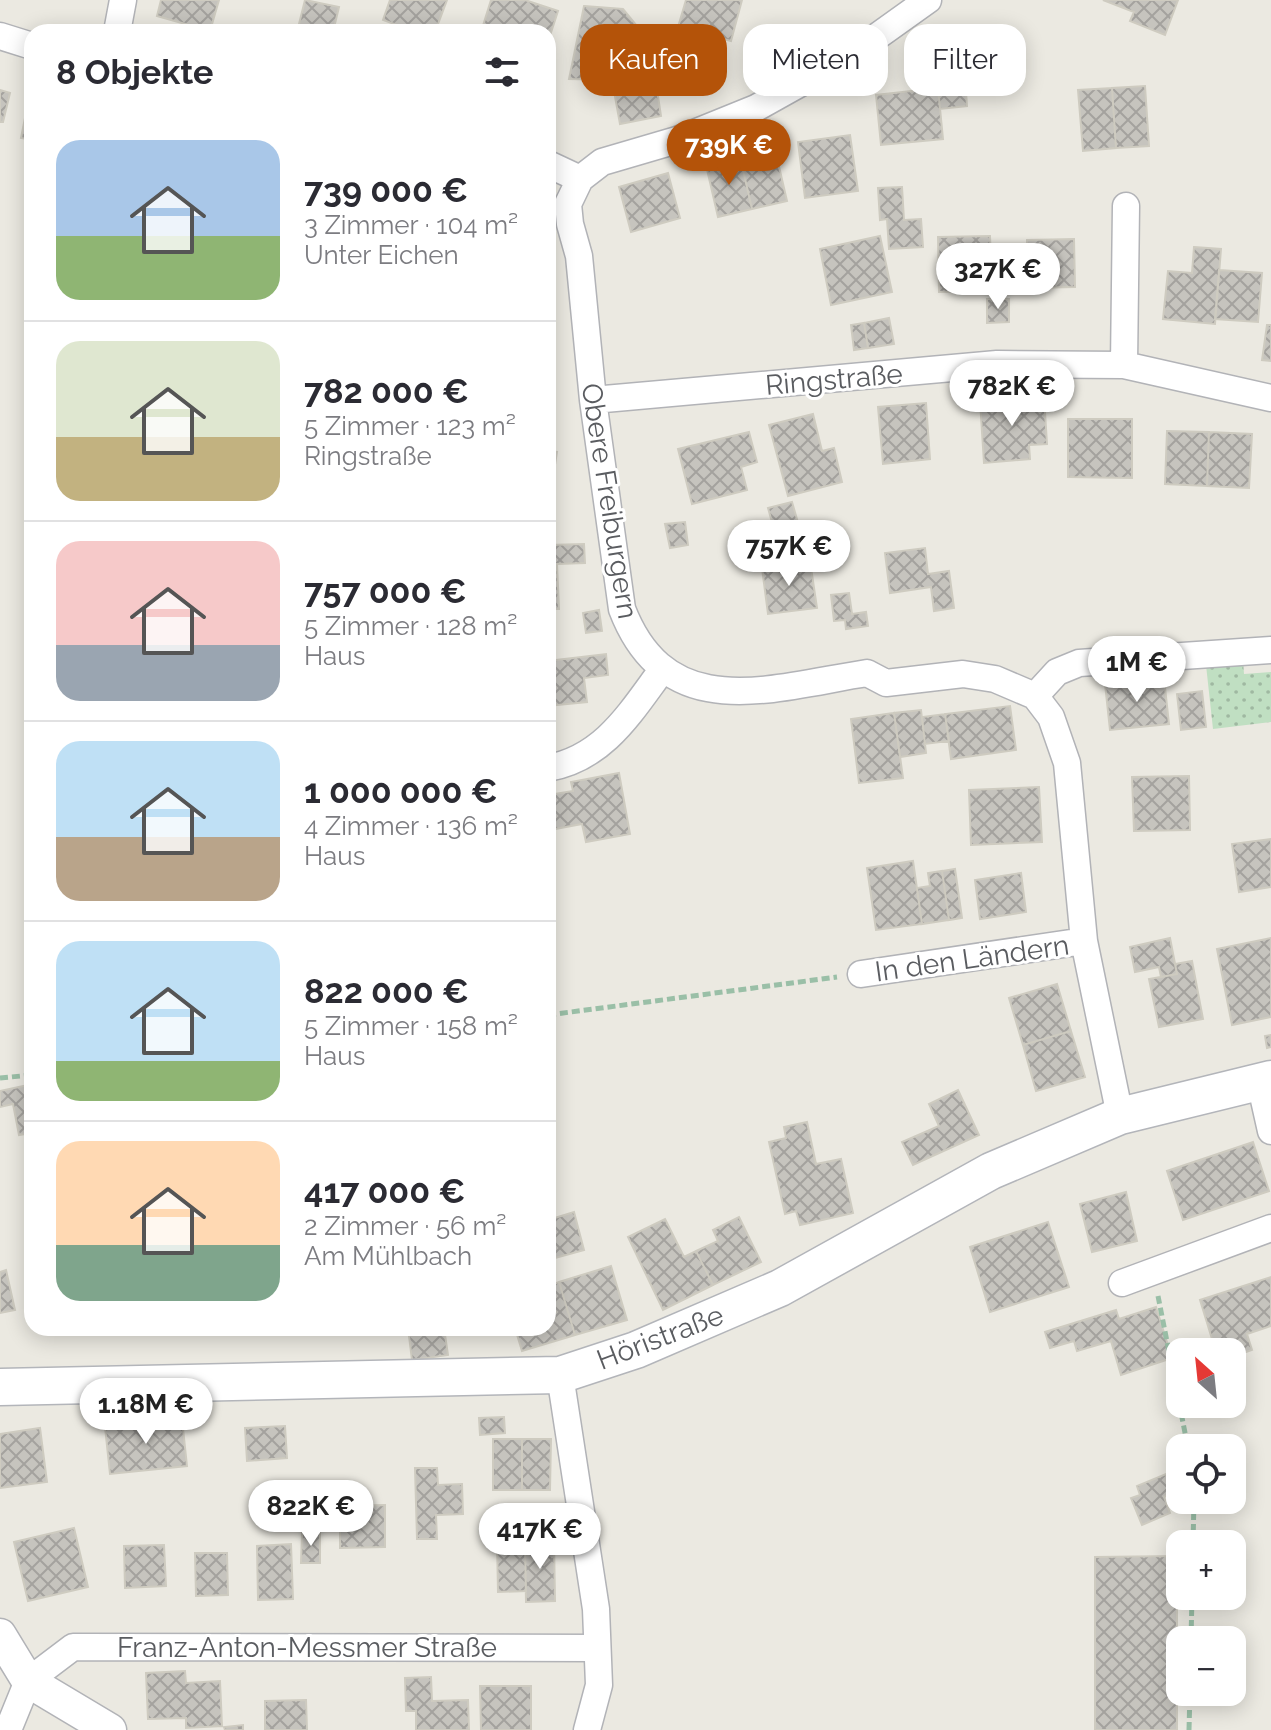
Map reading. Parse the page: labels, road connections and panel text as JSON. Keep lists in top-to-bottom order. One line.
{"streets":{"main road":["Höristraße"],"street":["Ringstraße","Obere Freiburgern","In den Ländern","Franz-Anton-Messmer Straße"]},"crossings":[["Ringstraße","Obere Freiburgern"]],"north":"top left","page":{"chip":["Kaufen","Mieten","Filter"],"heading":"8 Objekte","price":["739K €","327K €","782K €","757K €","1M €","1.18M €","822K €","417K €"],"list":[{"name":"739 000 €","note":"3 Zimmer · 104 m² · Unter Eichen"},{"name":"782 000 €","note":"5 Zimmer · 123 m² · Ringstraße"},{"name":"757 000 €","note":"5 Zimmer · 128 m² · Haus"},{"name":"1 000 000 €","note":"4 Zimmer · 136 m² · Haus"},{"name":"822 000 €","note":"5 Zimmer · 158 m² · Haus"},{"name":"417 000 €","note":"2 Zimmer · 56 m² · Am Mühlbach"}],"map_buttons":["+","−"]}}
